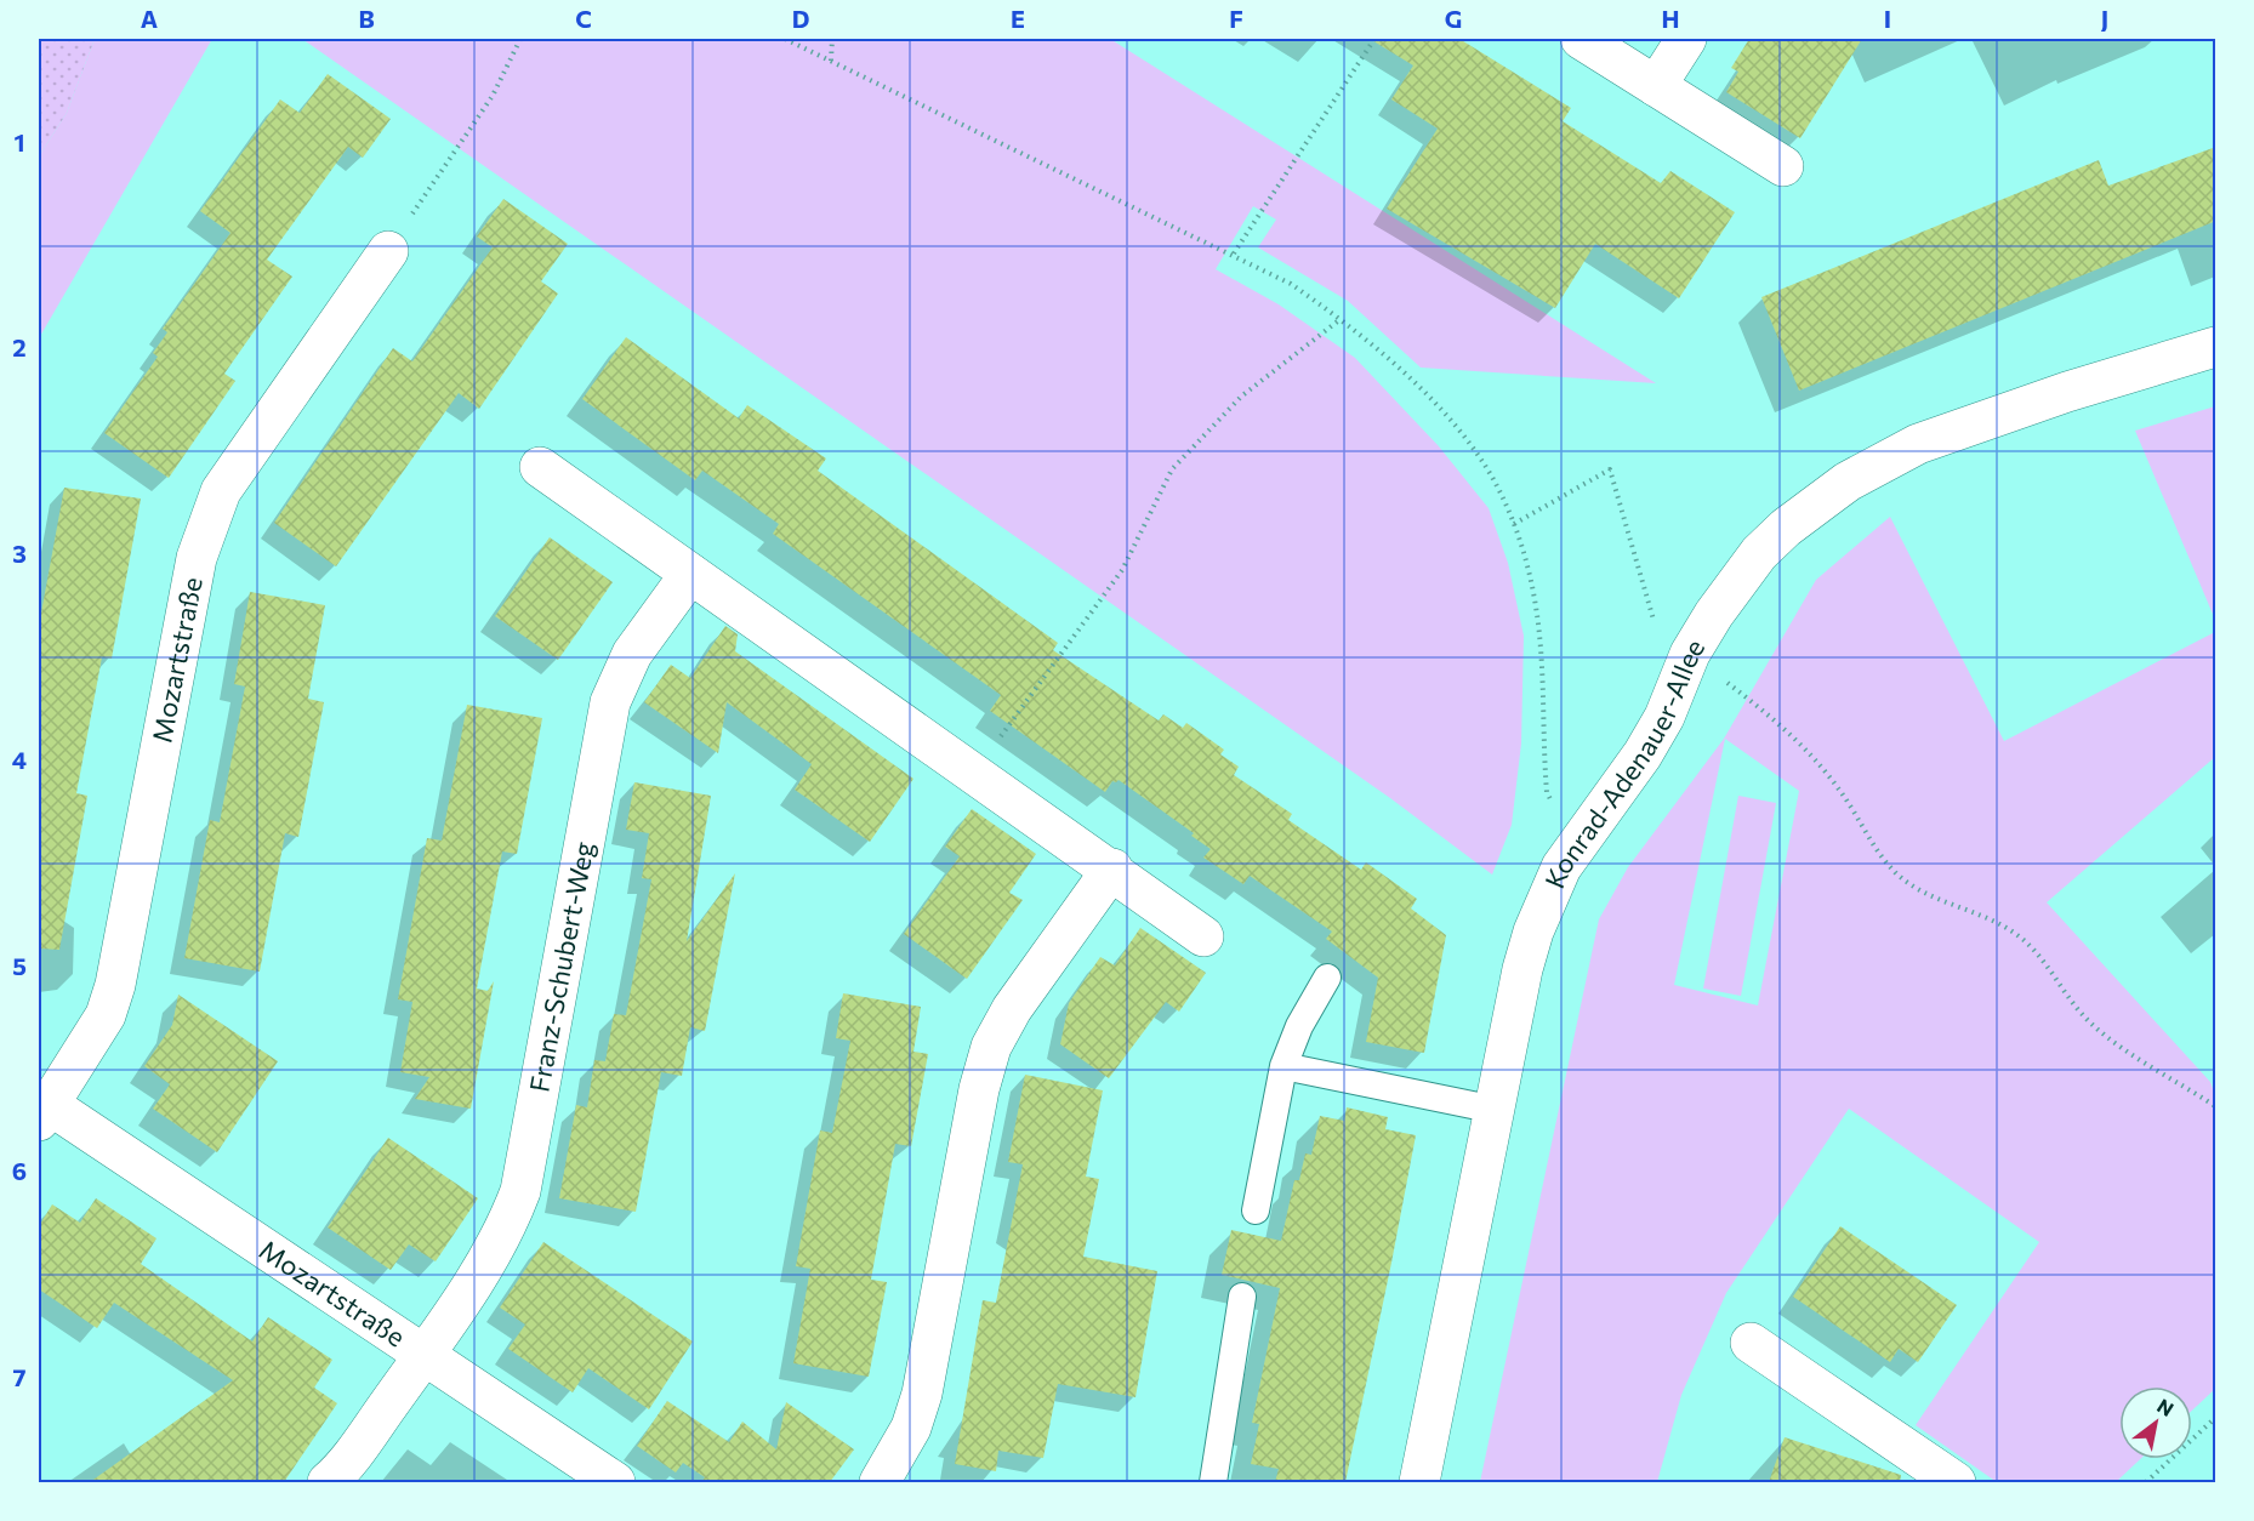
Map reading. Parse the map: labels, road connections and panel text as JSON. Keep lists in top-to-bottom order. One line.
{"streets":{"street":["Mozartstraße","Konrad-Adenauer-Allee","Franz-Schubert-Weg"]},"crossings":[["Mozartstraße","Franz-Schubert-Weg"]],"north":"top right","grid":{"columns":["A","B","C","D","E","F","G","H","I","J"],"rows":["1","2","3","4","5","6","7"]}}
